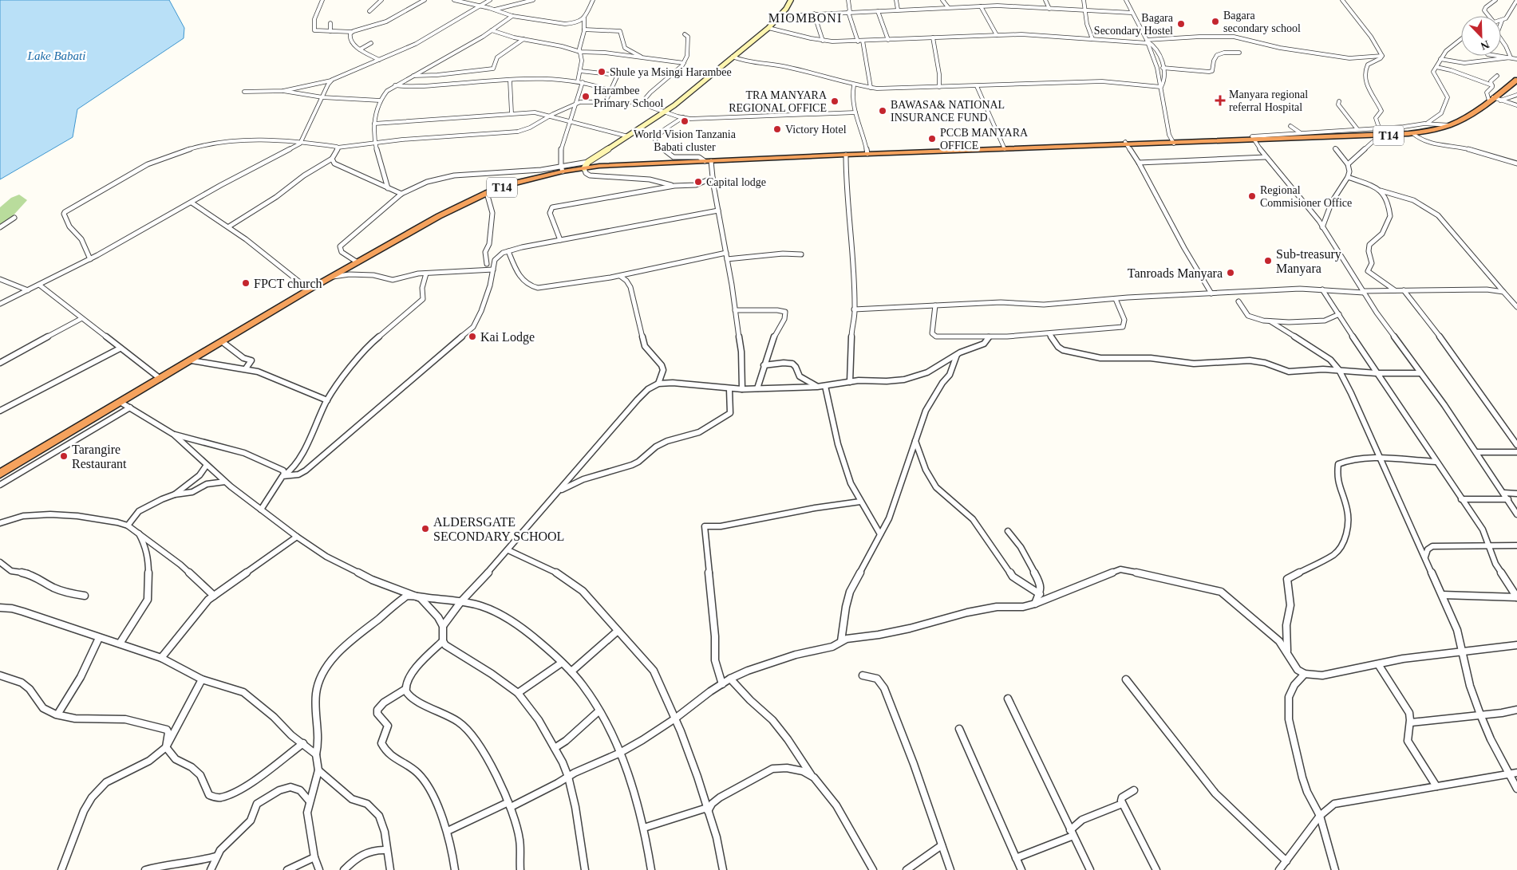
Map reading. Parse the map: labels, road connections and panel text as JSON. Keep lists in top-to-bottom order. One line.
{"streets":{"highway":["T14"]},"districts":["MIOMBONI"],"water":["Lake Babati"],"places":{"other":["Bagara secondary school","Bagara Secondary Hostel","Shule ya Msingi Harambee","Harambee Primary School","TRA MANYARA REGIONAL OFFICE","BAWASA& NATIONAL INSURANCE FUND","World Vision Tanzania Babati cluster","Victory Hotel","PCCB MANYARA OFFICE","Capital lodge","Regional Commisioner Office","Sub-treasury Manyara","Tanroads Manyara","FPCT church","Kai Lodge","Tarangire Restaurant","ALDERSGATE SECONDARY SCHOOL"],"health":["Manyara regional referral Hospital"]},"north":"bottom right"}
